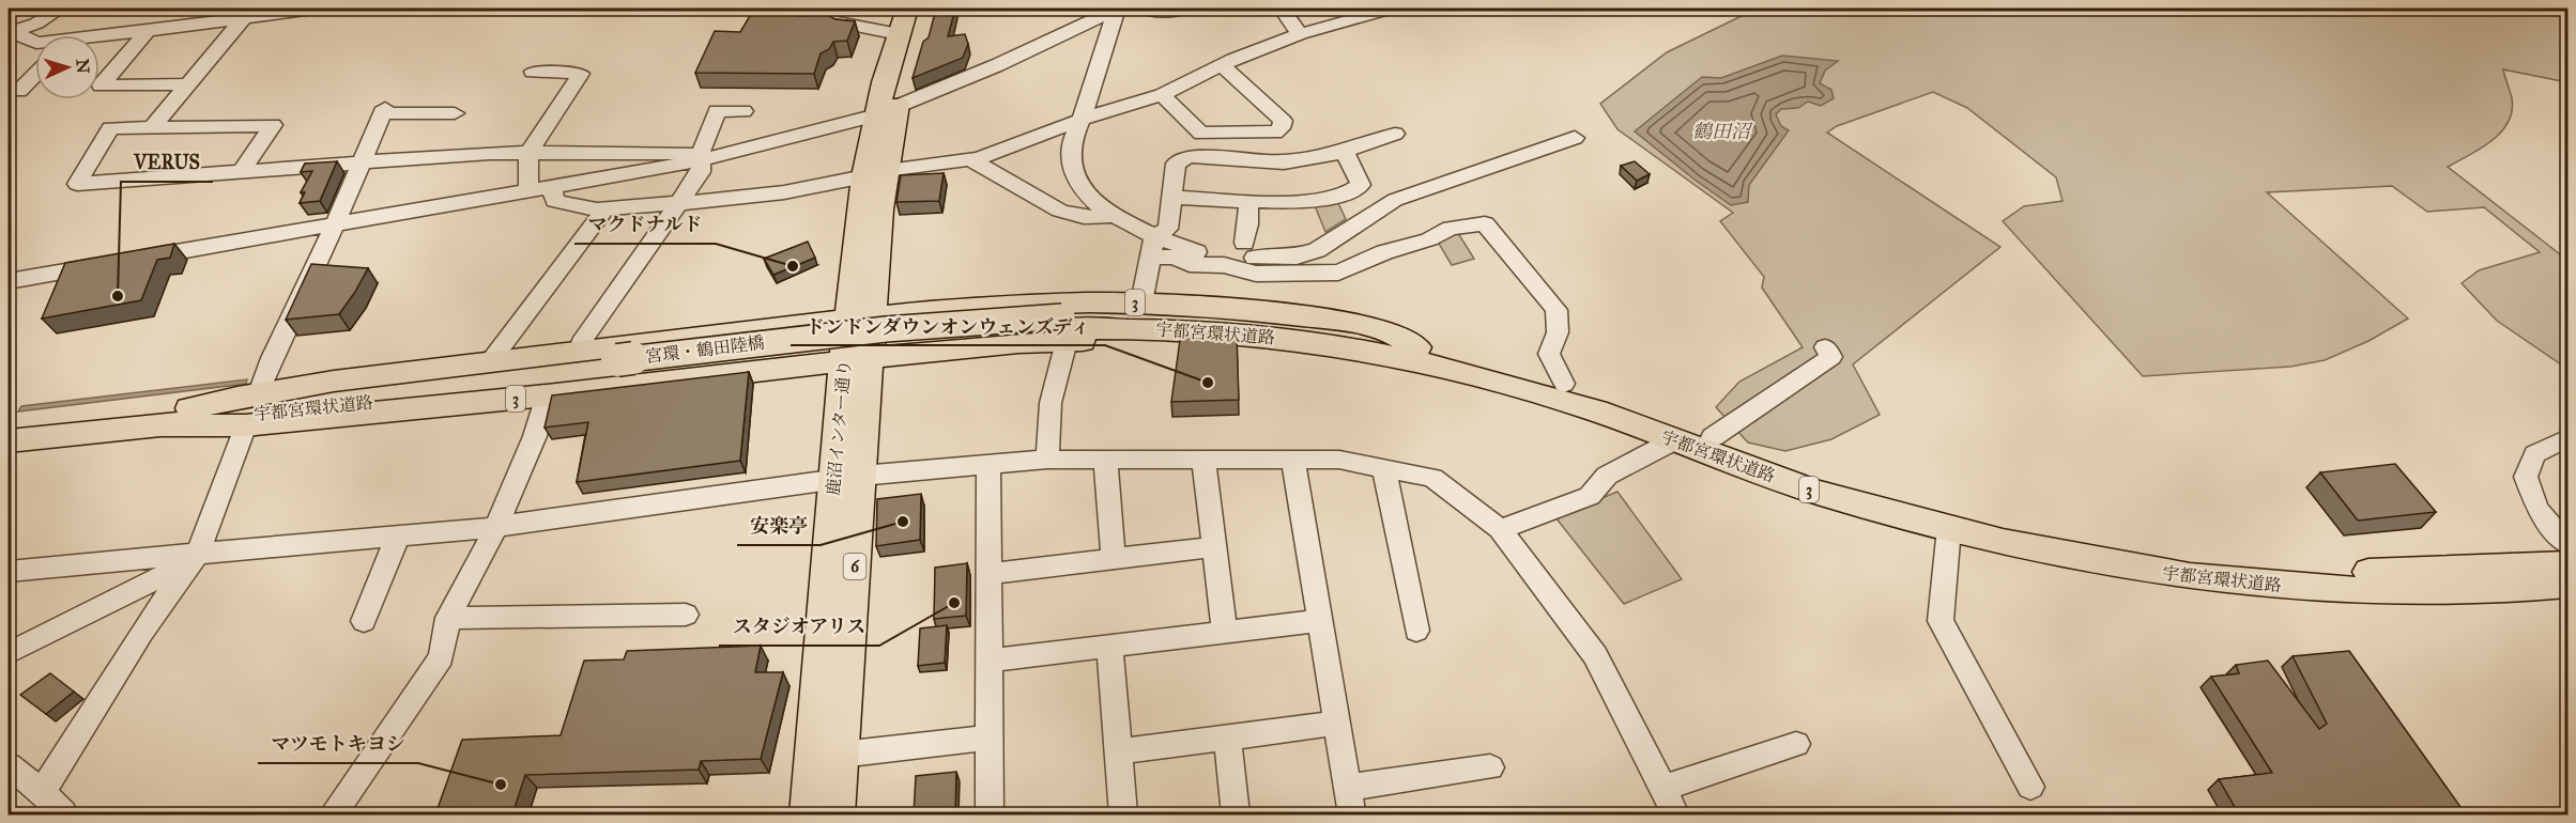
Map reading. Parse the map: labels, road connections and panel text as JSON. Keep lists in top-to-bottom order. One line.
{"streets":{"main road":["3","宇都宮環状道路","宮環・鶴田陸橋","鹿沼インター通り","6"]},"crossings":[["3","宇都宮環状道路"],["3","宮環・鶴田陸橋"],["3","鹿沼インター通り"],["宇都宮環状道路","宮環・鶴田陸橋"]],"water":["鶴田沼"],"places":["マクドナルド","VERUS","ドンドンダウンオンウェンズディ","安楽亭","スタジオアリス","マツモトキヨシ"],"north":"right"}
